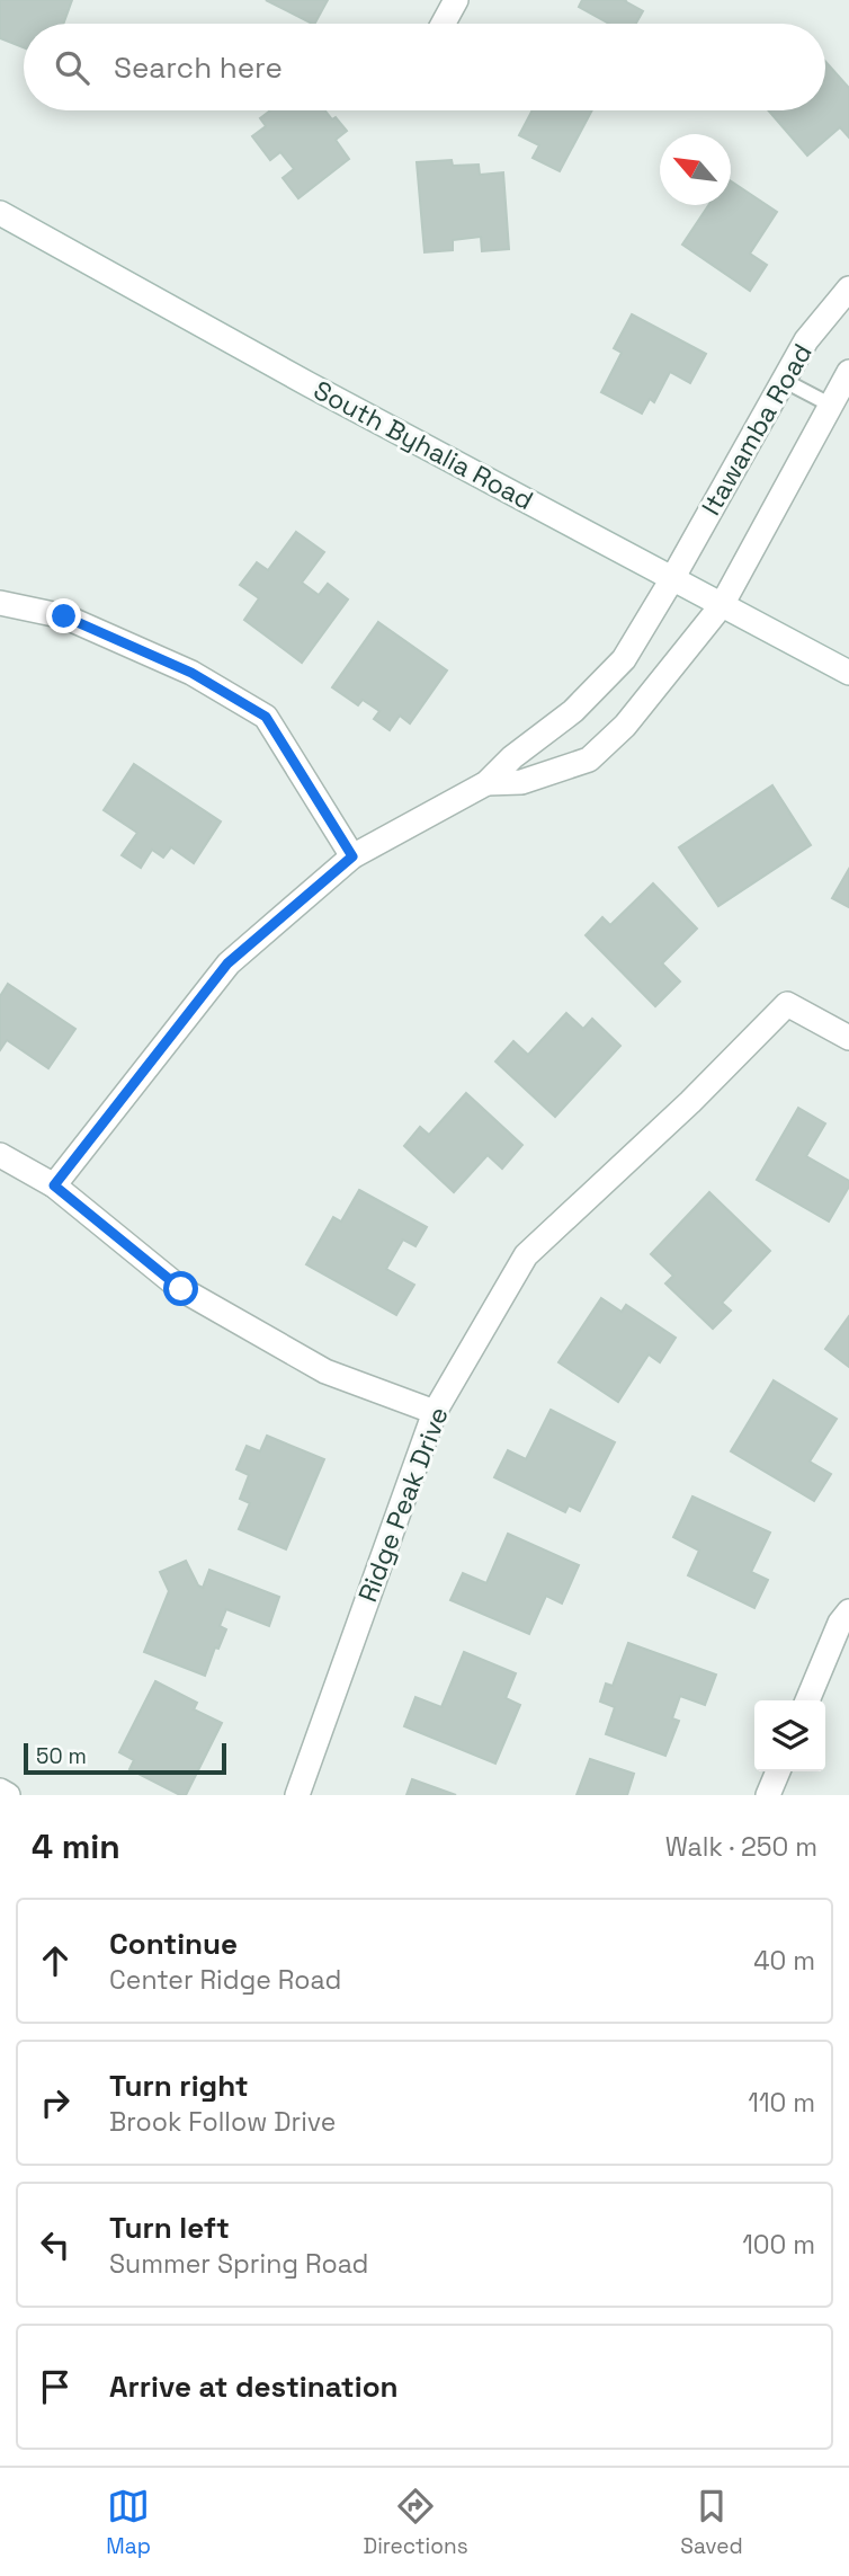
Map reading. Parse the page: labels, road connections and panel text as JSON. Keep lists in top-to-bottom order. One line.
{"streets":{"street":["Itawamba Road","South Byhalia Road","Ridge Peak Drive"]},"crossings":[["Itawamba Road","South Byhalia Road"]],"scale_bar":"50 m","north":"top left","page":{"search":"Search here","scale":"50 m","heading":["4 min","Walk · 250 m"],"list":[["Continue","Center Ridge Road","40 m"],["Turn right","Brook Follow Drive","110 m"],["Turn left","Summer Spring Road","100 m"],"Arrive at destination"],"nav":["Map","Directions","Saved"]}}
